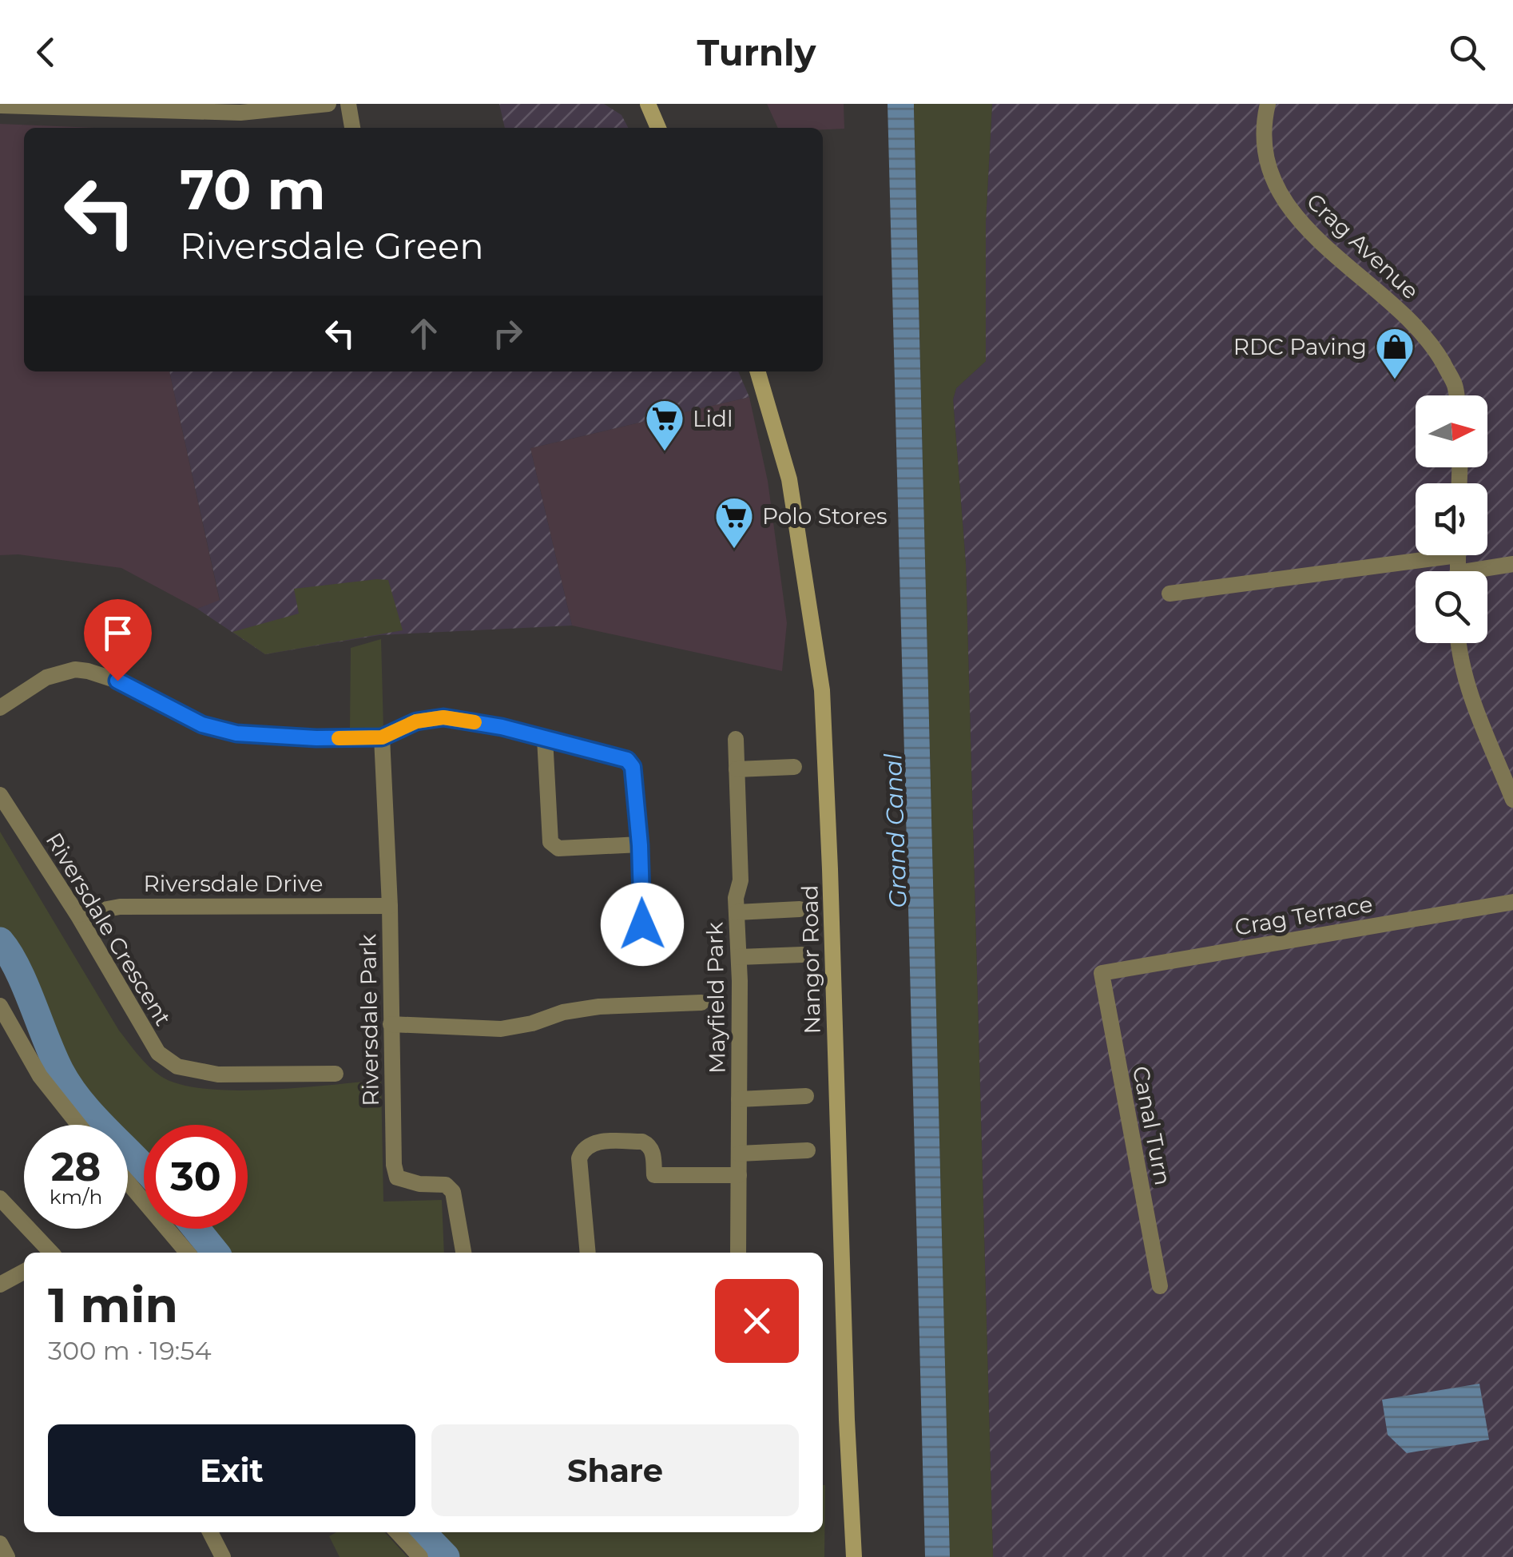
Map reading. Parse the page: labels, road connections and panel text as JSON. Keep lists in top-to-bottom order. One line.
{"streets":{"main road":["Nangor Road"],"street":["Crag Avenue","Riversdale Drive","Crag Terrace","Riversdale Crescent","Mayfield Park","Riversdale Park","Canal Turn"]},"crossings":[["Riversdale Drive","Riversdale Crescent"],["Riversdale Drive","Riversdale Park"],["Crag Terrace","Canal Turn"]],"water":["Grand Canal"],"places":{"shop":["RDC Paving"],"supermarket":["Lidl","Polo Stores"]},"north":"right","page":{"header":"Turnly","turn":["70 m","Riversdale Green"],"speed":"28 km/h","limit":"30","heading":["1 min","300 m · 19:54"],"buttons":["Exit","Share"]}}
